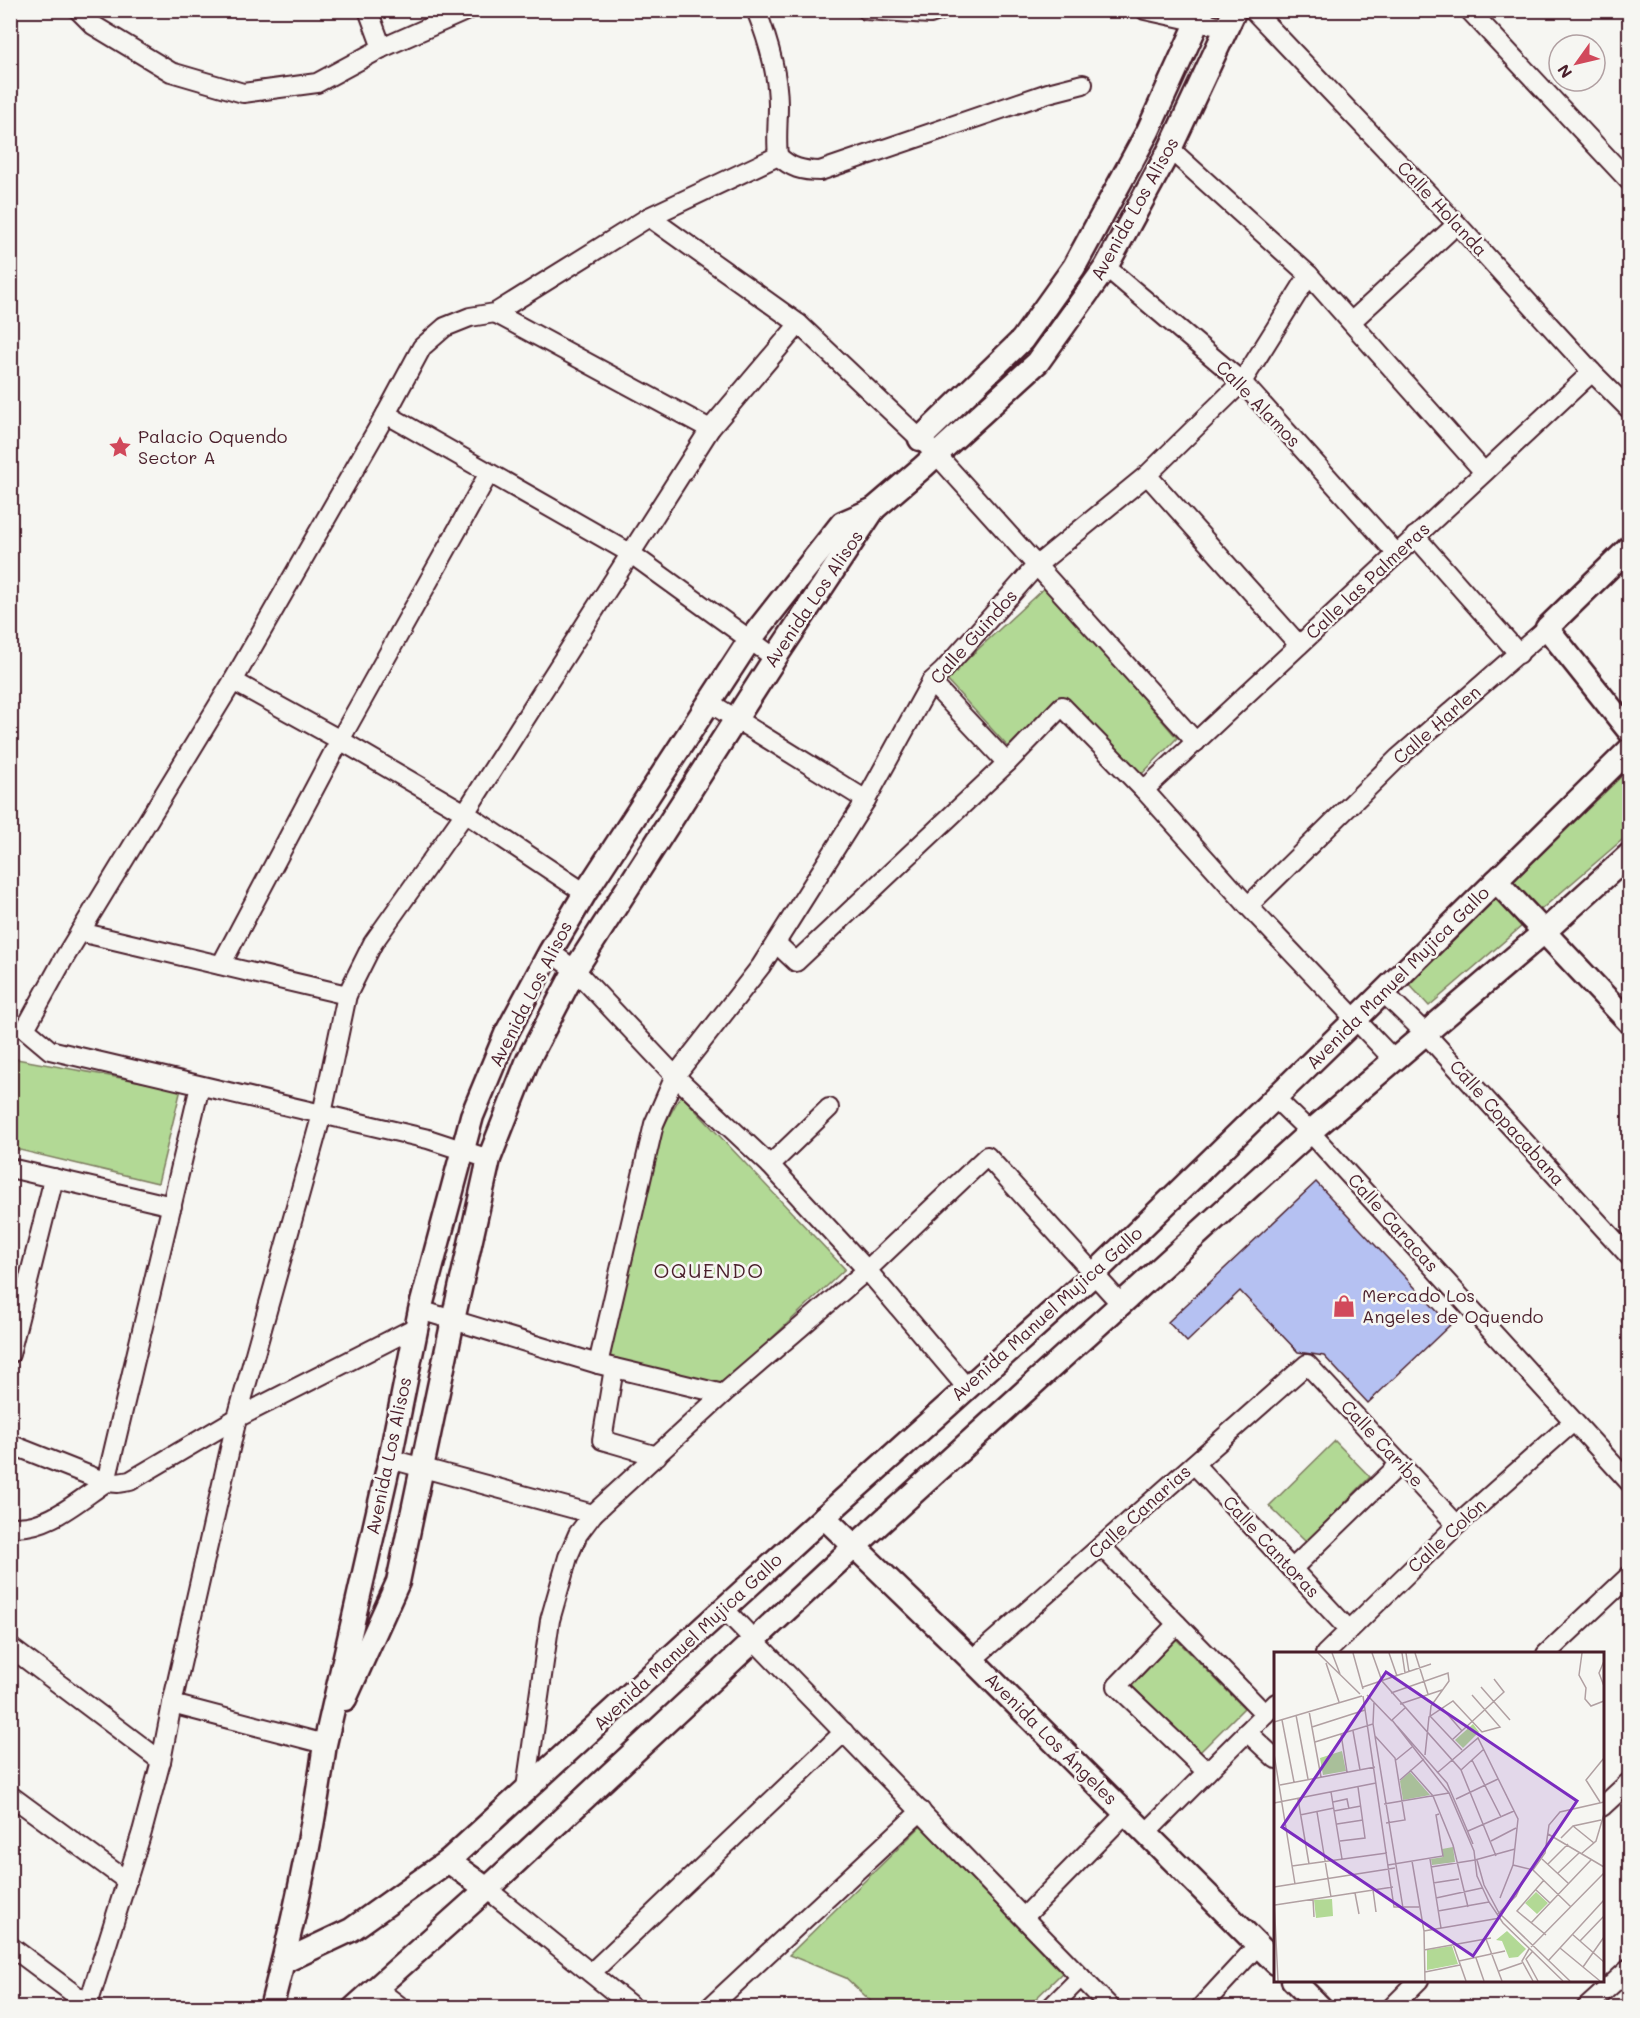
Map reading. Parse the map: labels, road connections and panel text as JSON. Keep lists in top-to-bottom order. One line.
{"streets":{"street":["Avenida Los Alisos","Calle Holanda","Calle Alamos","Calle las Palmeras","Calle Guindos","Calle Harlen","Avenida Manuel Mujica Gallo","Calle Copacabana","Calle Caracas","Calle Caribe","Calle Canarias","Calle Colón","Calle Cantoras","Avenida Los Ángeles"]},"crossings":[["Avenida Los Alisos","Calle Alamos"],["Avenida Los Alisos","Avenida Manuel Mujica Gallo"],["Calle Holanda","Calle las Palmeras"],["Calle Alamos","Calle las Palmeras"],["Calle Alamos","Calle Guindos"],["Avenida Manuel Mujica Gallo","Calle Copacabana"],["Avenida Manuel Mujica Gallo","Calle Caracas"],["Avenida Manuel Mujica Gallo","Avenida Los Ángeles"],["Calle Caracas","Calle Colón"],["Calle Caribe","Calle Canarias"],["Calle Caribe","Calle Colón"],["Calle Canarias","Calle Cantoras"],["Calle Canarias","Avenida Los Ángeles"],["Calle Colón","Calle Cantoras"]],"districts":["OQUENDO"],"places":{"place":["Palacio Oquendo Sector A"],"shop":["Mercado Los Angeles de Oquendo"]},"north":"bottom left"}
